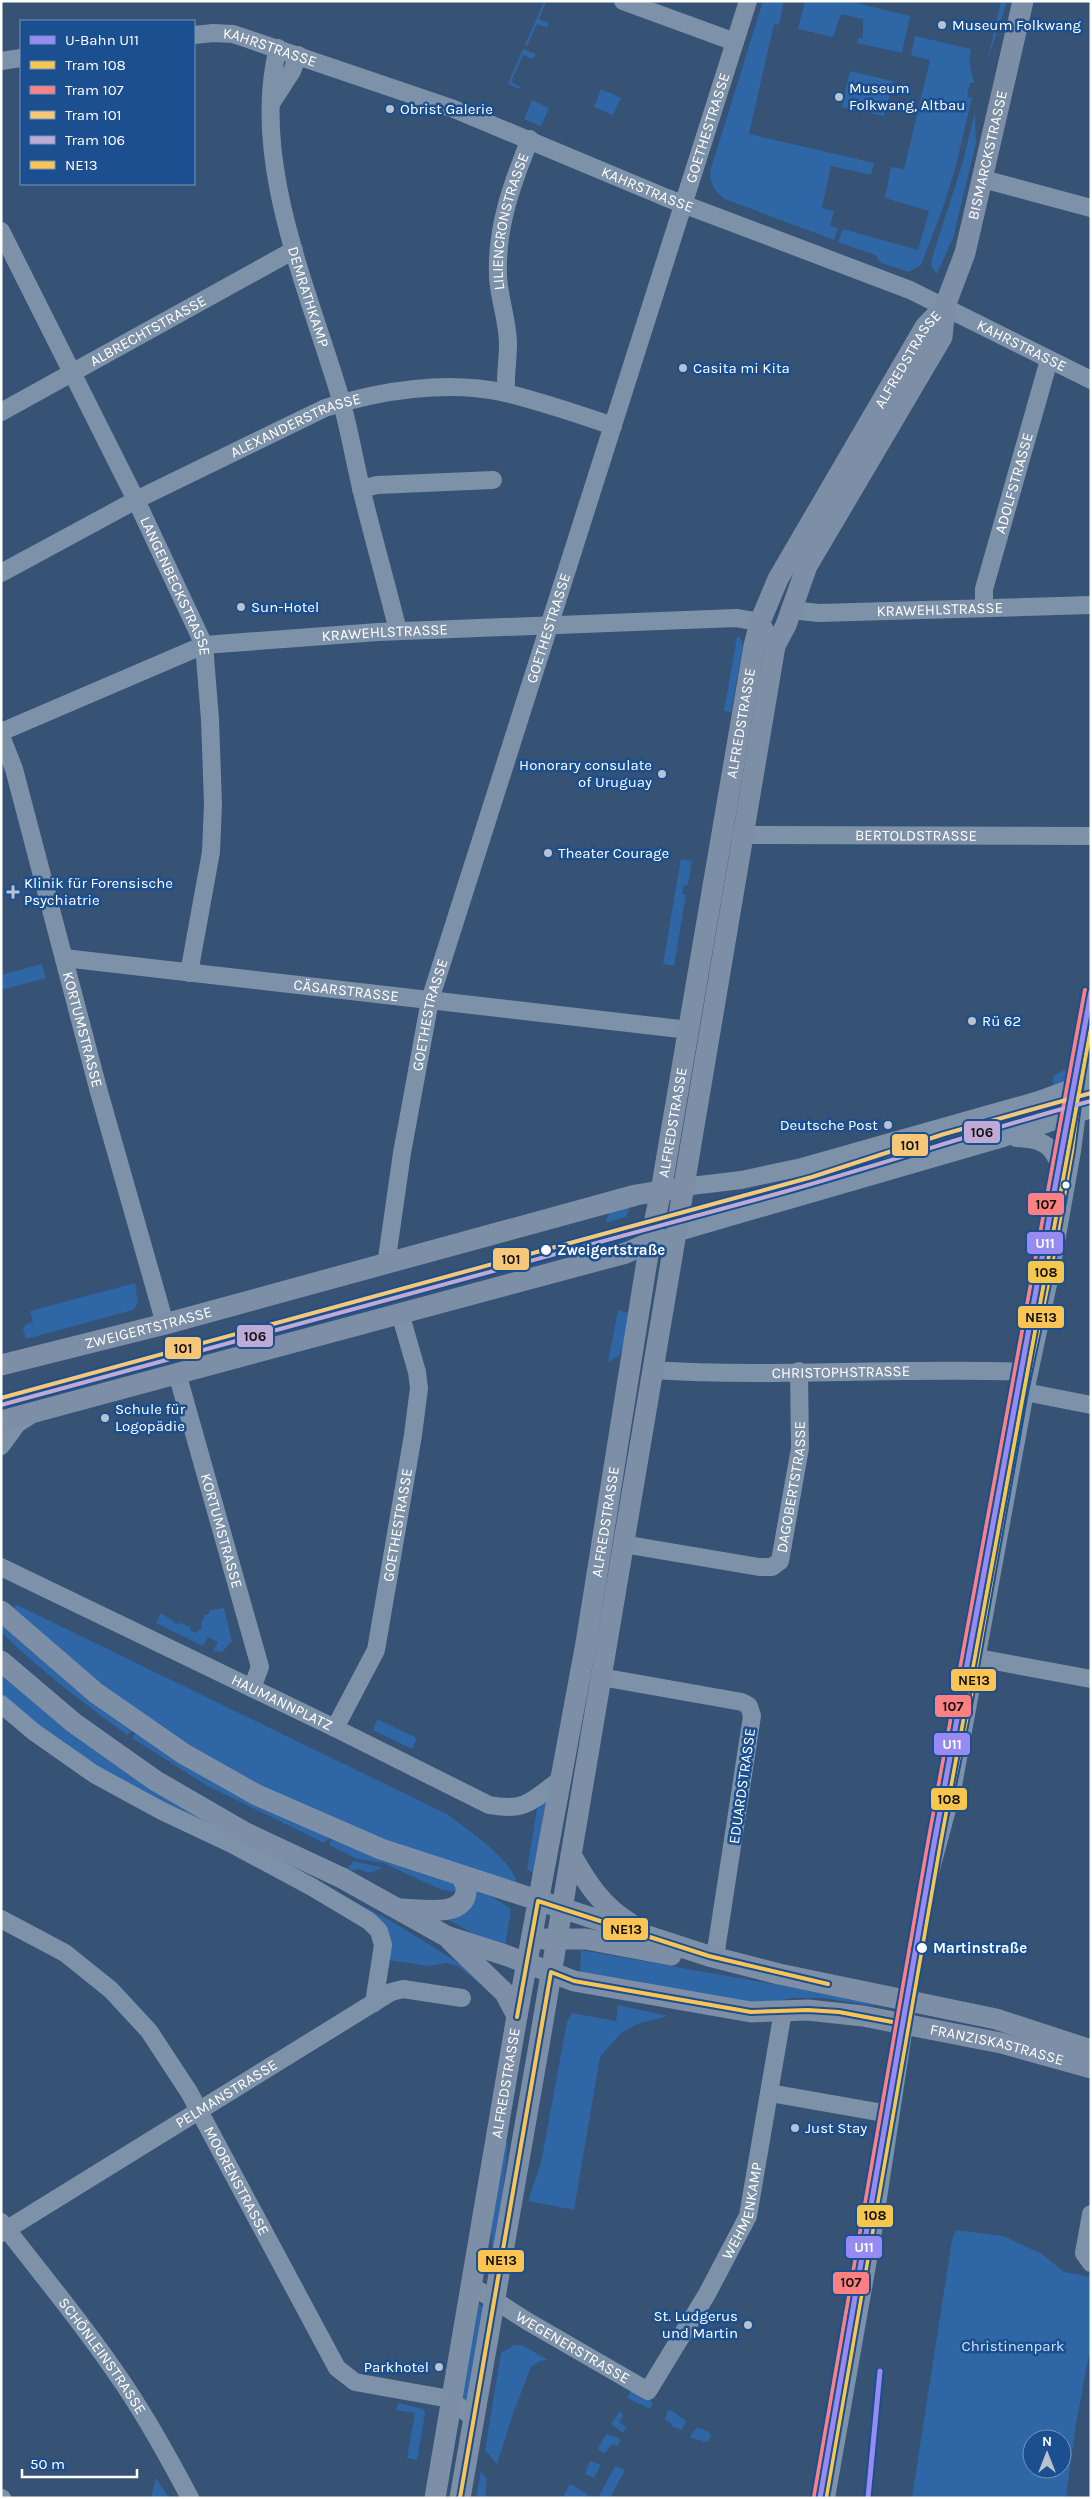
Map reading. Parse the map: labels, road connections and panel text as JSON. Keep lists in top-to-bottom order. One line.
{"streets":{"main road":["BISMARCKSTRASSE","ALFREDSTRASSE","ZWEIGERTSTRASSE","FRANZISKASTRASSE"],"street":["KAHRSTRASSE","GOETHESTRASSE","LILIENCRONSTRASSE","DEMRATHKAMP","ALBRECHTSTRASSE","ALEXANDERSTRASSE","ADOLFSTRASSE","LANGENBECKSTRASSE","KRAWEHLSTRASSE","BERTOLDSTRASSE","CÄSARSTRASSE","KORTUMSTRASSE","CHRISTOPHSTRASSE","DAGOBERTSTRASSE","HAUMANNPLATZ","EDUARDSTRASSE","PELMANSTRASSE","MOORENSTRASSE","WEHMENKAMP","WEGENERSTRASSE","SCHÖNLEINSTRASSE"]},"crossings":[["KAHRSTRASSE","GOETHESTRASSE"],["KAHRSTRASSE","BISMARCKSTRASSE"],["KAHRSTRASSE","LILIENCRONSTRASSE"],["KAHRSTRASSE","DEMRATHKAMP"],["KAHRSTRASSE","ALFREDSTRASSE"],["KAHRSTRASSE","ADOLFSTRASSE"],["GOETHESTRASSE","ALEXANDERSTRASSE"],["GOETHESTRASSE","KRAWEHLSTRASSE"],["GOETHESTRASSE","CÄSARSTRASSE"],["GOETHESTRASSE","ZWEIGERTSTRASSE"],["GOETHESTRASSE","HAUMANNPLATZ"],["BISMARCKSTRASSE","ALFREDSTRASSE"],["LILIENCRONSTRASSE","ALEXANDERSTRASSE"],["DEMRATHKAMP","ALBRECHTSTRASSE"],["DEMRATHKAMP","ALEXANDERSTRASSE"],["DEMRATHKAMP","KRAWEHLSTRASSE"],["ALBRECHTSTRASSE","LANGENBECKSTRASSE"],["ALFREDSTRASSE","KRAWEHLSTRASSE"],["ALFREDSTRASSE","BERTOLDSTRASSE"],["ALFREDSTRASSE","CÄSARSTRASSE"],["ALFREDSTRASSE","ZWEIGERTSTRASSE"],["ALFREDSTRASSE","CHRISTOPHSTRASSE"],["ALFREDSTRASSE","DAGOBERTSTRASSE"],["ALFREDSTRASSE","HAUMANNPLATZ"],["ALFREDSTRASSE","EDUARDSTRASSE"],["ALFREDSTRASSE","MOORENSTRASSE"],["ALFREDSTRASSE","WEGENERSTRASSE"],["ALEXANDERSTRASSE","LANGENBECKSTRASSE"],["ADOLFSTRASSE","KRAWEHLSTRASSE"],["LANGENBECKSTRASSE","KRAWEHLSTRASSE"],["LANGENBECKSTRASSE","CÄSARSTRASSE"],["KRAWEHLSTRASSE","KORTUMSTRASSE"],["CÄSARSTRASSE","KORTUMSTRASSE"],["KORTUMSTRASSE","ZWEIGERTSTRASSE"],["KORTUMSTRASSE","HAUMANNPLATZ"],["CHRISTOPHSTRASSE","DAGOBERTSTRASSE"],["PELMANSTRASSE","MOORENSTRASSE"],["PELMANSTRASSE","SCHÖNLEINSTRASSE"],["WEHMENKAMP","WEGENERSTRASSE"]],"parks":["Christinenpark"],"places":{"other":["Museum Folkwang","Museum Folkwang, Altbau","Obrist Galerie","Casita mi Kita","Sun-Hotel","Honorary consulate of Uruguay","Theater Courage","Rü 62","Deutsche Post","Zweigertstraße","Schule für Logopädie","Martinstraße","Just Stay","St. Ludgerus und Martin","Parkhotel"],"health":["Klinik für Forensische Psychiatrie"]},"lines":["tram line 107","metro line U11","transit line NE13","tram line 108","tram line 101","tram line 106"],"legend":["U-Bahn U11","Tram 108","Tram 107","Tram 101","Tram 106","NE13"],"scale_bar":"50 m","north":"top"}
